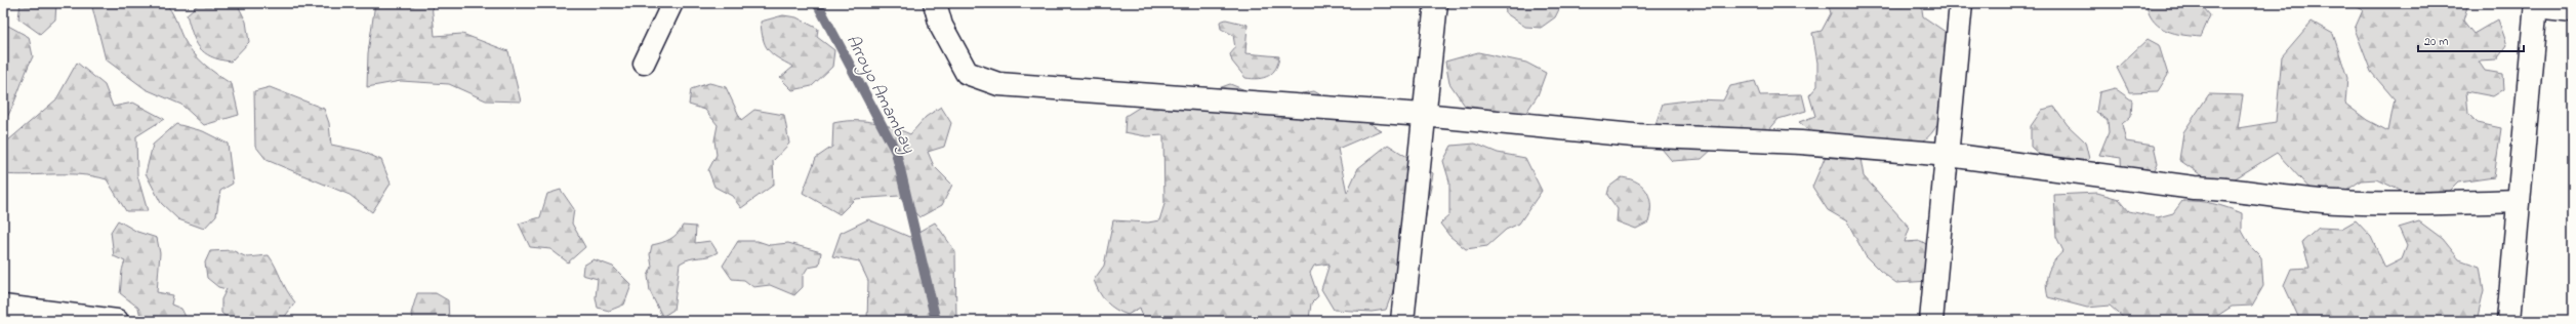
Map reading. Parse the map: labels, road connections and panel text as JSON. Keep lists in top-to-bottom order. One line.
{"water":["Arroyo Amambay"],"scale_bar":"20 m"}
